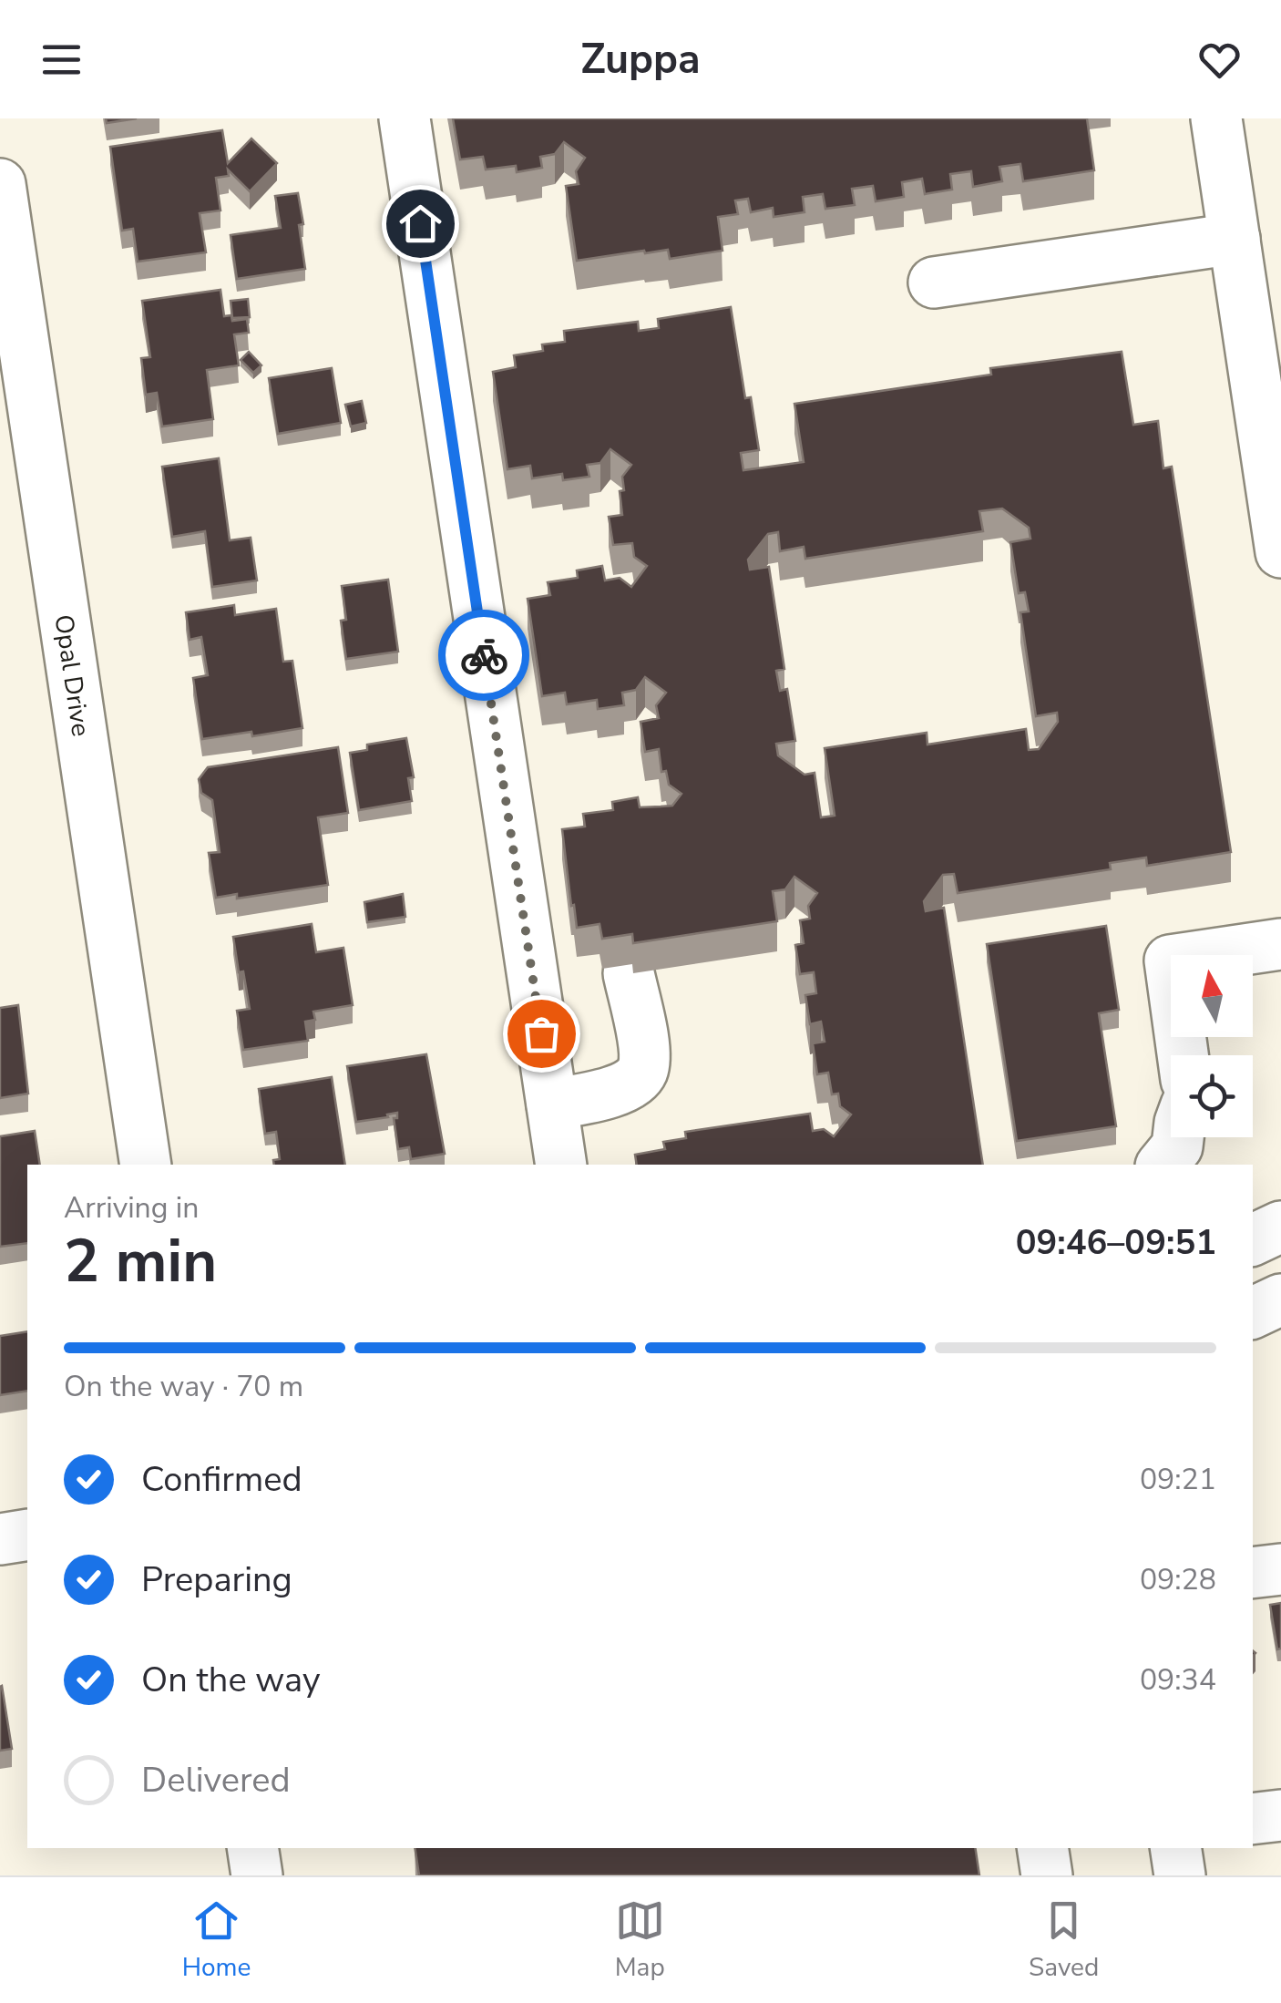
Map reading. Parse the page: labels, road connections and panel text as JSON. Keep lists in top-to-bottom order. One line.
{"streets":{"street":["Opal Drive"]},"north":"top","page":{"header":"Zuppa","heading":["2 min","Arriving in","09:46–09:51"],"bar":"On the way · 70 m","list":[["Confirmed","09:21"],["Preparing","09:28"],["On the way","09:34"],"Delivered"],"tabs":["Home","Map","Saved"]}}
